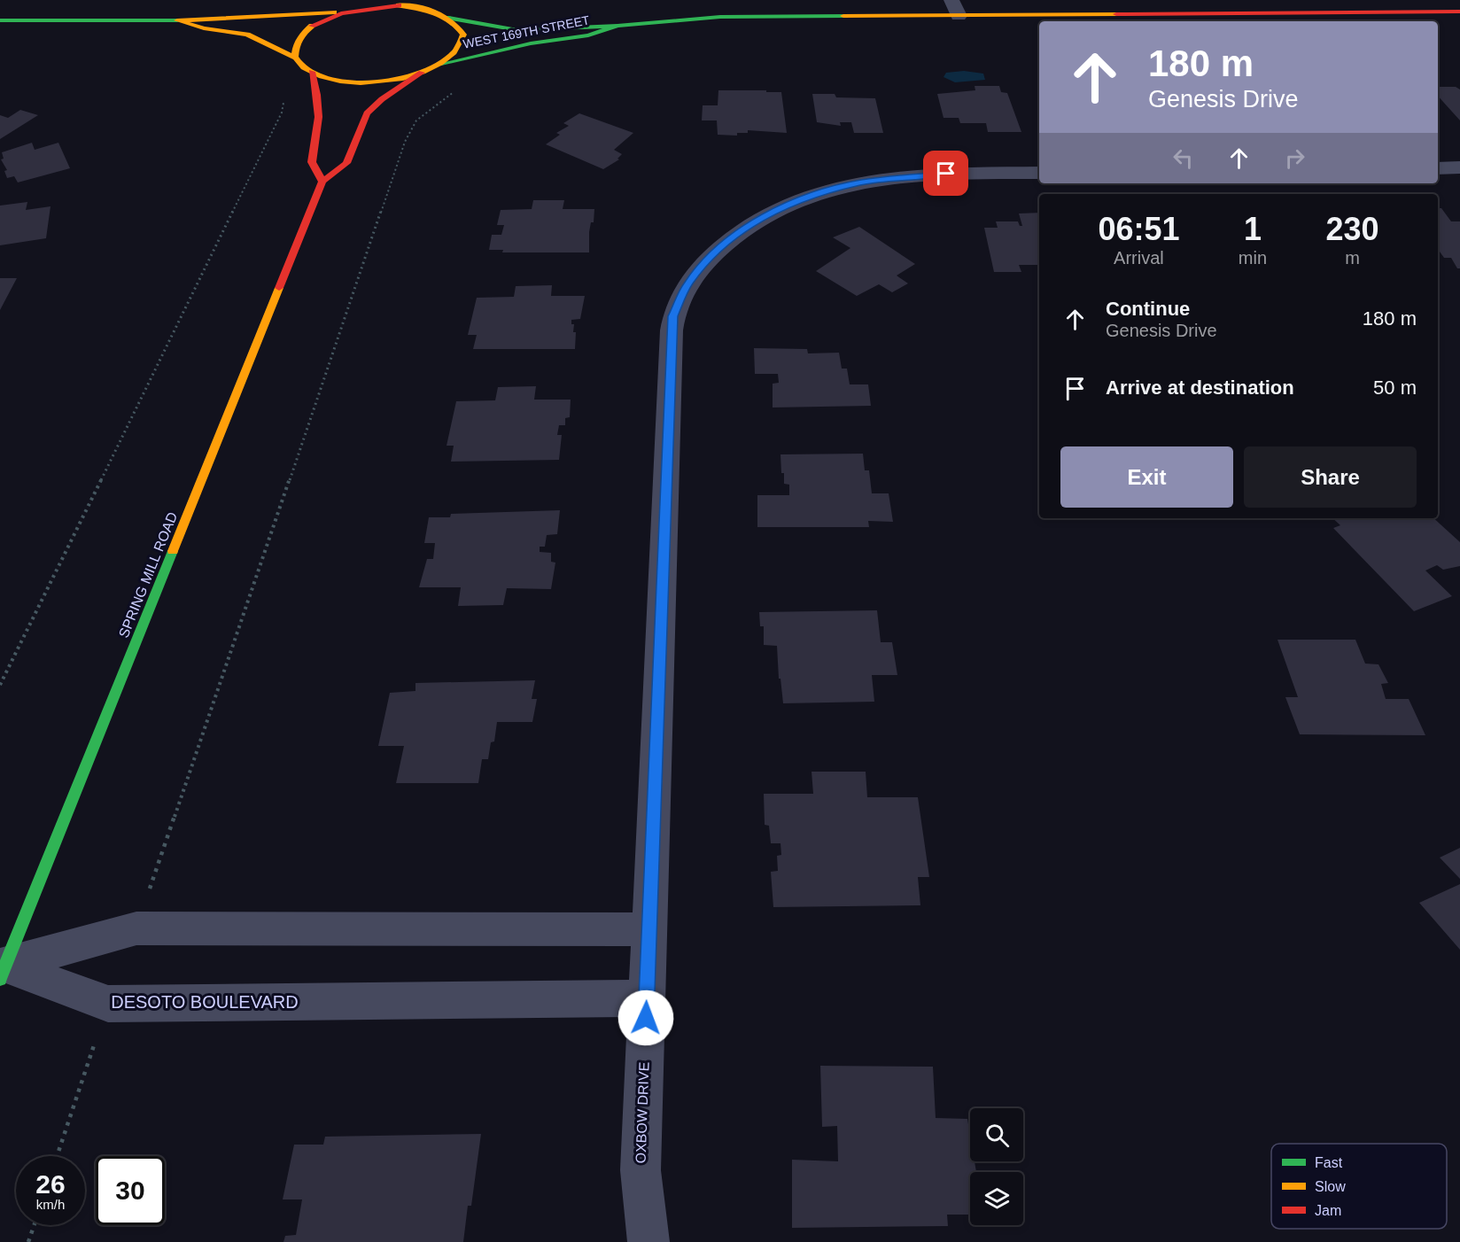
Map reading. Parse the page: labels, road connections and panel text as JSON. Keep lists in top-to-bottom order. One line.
{"streets":{"street":["WEST 169TH STREET","SPRING MILL ROAD","DESOTO BOULEVARD","OXBOW DRIVE"]},"crossings":[["SPRING MILL ROAD","DESOTO BOULEVARD"],["DESOTO BOULEVARD","OXBOW DRIVE"]],"legend":["Fast","Slow","Jam"],"page":{"turn":["180 m","Genesis Drive"],"eta":["06:51","Arrival","1","min","230","m"],"list":[{"name":"Continue","note":"Genesis Drive","value":"180 m"},{"name":"Arrive at destination","value":"50 m"}],"buttons":["Exit","Share"],"speed":"26 km/h","limit":"30"}}
